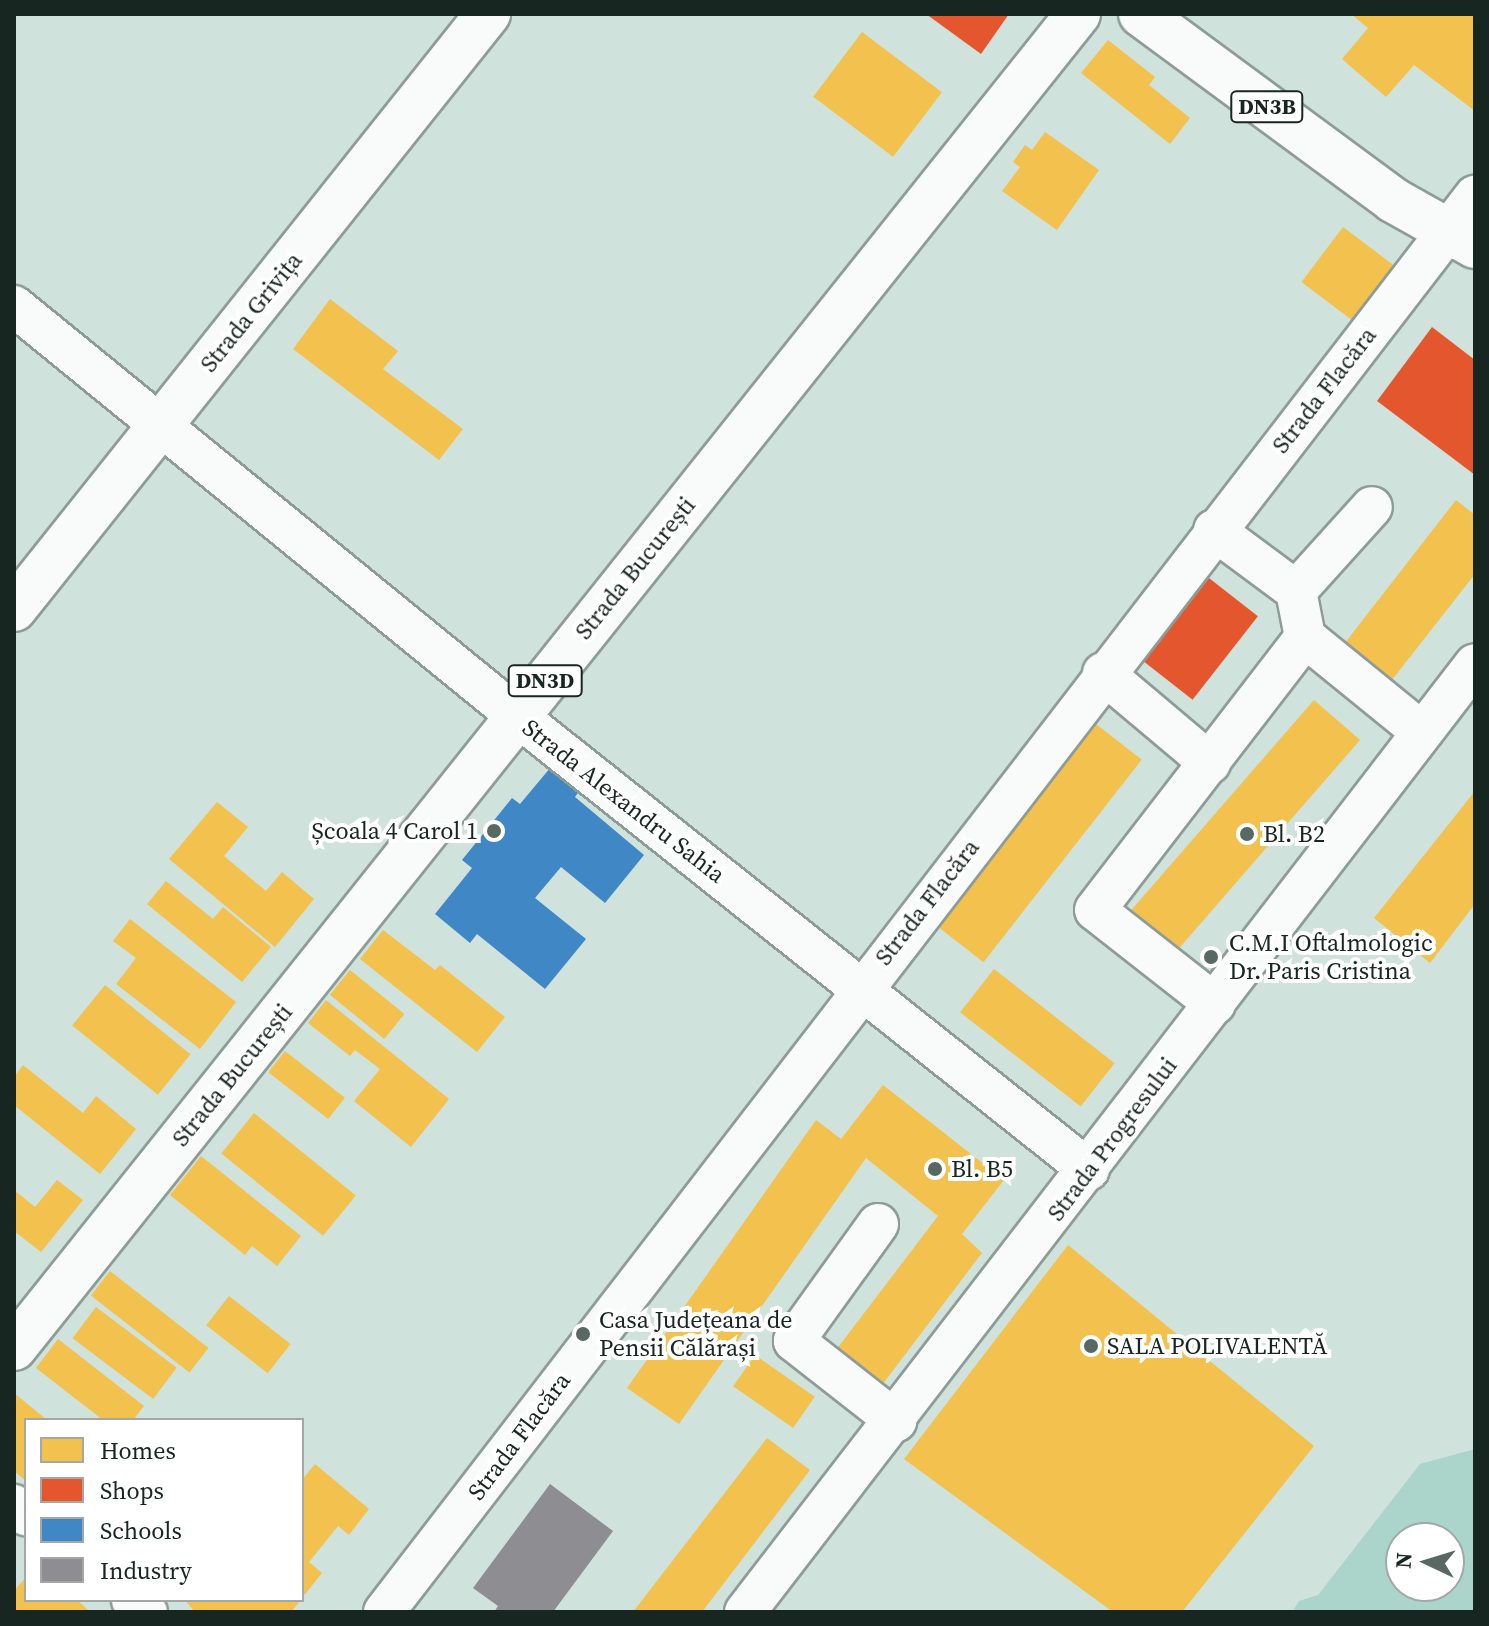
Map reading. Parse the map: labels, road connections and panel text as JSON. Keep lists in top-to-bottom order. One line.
{"streets":{"main road":["DN3B","Strada Grivița","Strada București","DN3D"],"street":["Strada Flacăra","Strada Alexandru Sahia","Strada Progresului"]},"crossings":[["DN3B","Strada Flacăra"],["Strada Grivița","Strada Alexandru Sahia"],["Strada Flacăra","Strada Alexandru Sahia"],["Strada București","Strada Alexandru Sahia"],["Strada Alexandru Sahia","Strada Progresului"]],"places":["Școala 4 Carol 1","Bl. B2","C.M.I Oftalmologic Dr. Paris Cristina","Bl. B5","Casa Județeana de Pensii Călărași","SALA POLIVALENTĂ"],"legend":["Homes","Shops","Schools","Industry"],"north":"left"}
